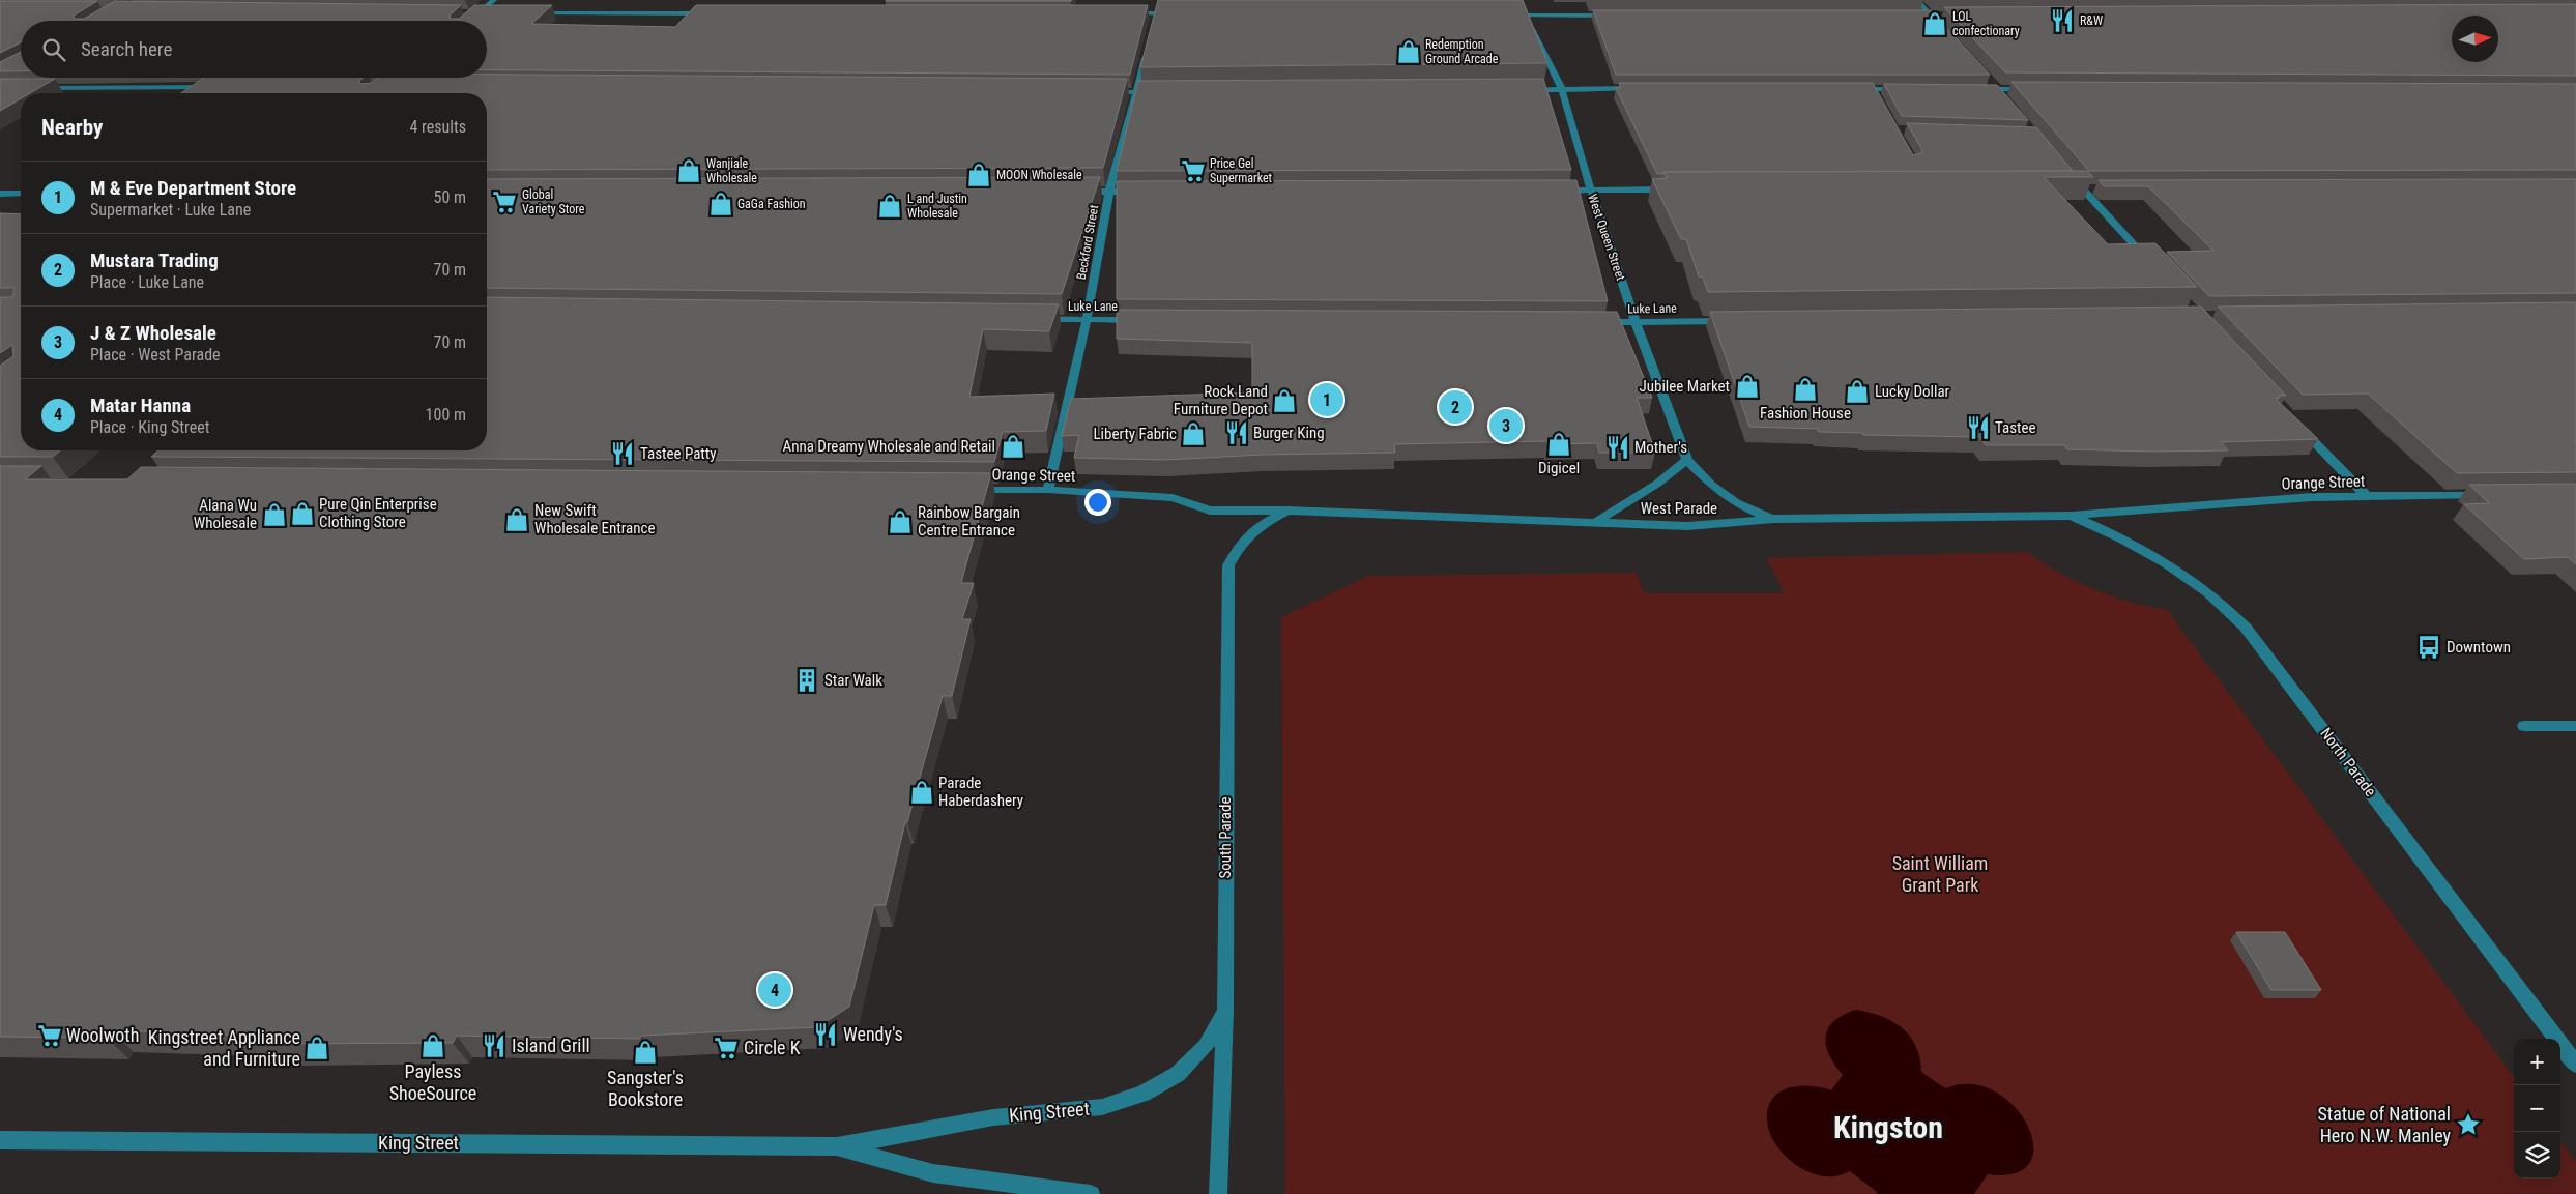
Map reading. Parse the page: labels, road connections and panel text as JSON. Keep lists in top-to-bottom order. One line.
{"streets":{"street":["West Queen Street","Beckford Street","Luke Lane","Orange Street","West Parade","North Parade","South Parade","King Street"]},"crossings":[["West Queen Street","Luke Lane"],["West Queen Street","West Parade"],["Beckford Street","Luke Lane"],["Beckford Street","Orange Street"],["Orange Street","West Parade"],["Orange Street","North Parade"],["Orange Street","South Parade"],["West Parade","North Parade"],["West Parade","South Parade"],["South Parade","King Street"]],"districts":["Kingston"],"parks":["Saint William Grant Park"],"places":{"restaurant":["R&W","Tastee","Burger King","Mother's","Tastee Patty","Wendy's","Island Grill"],"shop":["LOL confectionary","Redemption Ground Arcade","Wanjiale Wholesale","MOON Wholesale","GaGa Fashion","L and Justin Wholesale","Jubilee Market","Fashion House","Lucky Dollar","Rock Land Furniture Depot","Liberty Fabric","Digicel","Anna Dreamy Wholesale and Retail","Pure Qin Enterprise Clothing Store","Alana Wu Wholesale","New Swift Wholesale Entrance","Rainbow Bargain Centre Entrance","Parade Haberdashery","Payless ShoeSource","Kingstreet Appliance and Furniture","Sangster's Bookstore"],"supermarket":["Price Gel Supermarket","Global Variety Store","Woolwoth","Circle K"],"bus stop":["Downtown"],"building":["Star Walk"],"place":["Statue of National Hero N.W. Manley"]},"north":"right","page":{"search":"Search here","heading":["Nearby","4 results"],"list":[{"mark":"1","name":"M & Eve Department Store","note":"Supermarket · Luke Lane","value":"50 m"},{"mark":"2","name":"Mustara Trading","note":"Place · Luke Lane","value":"70 m"},{"mark":"3","name":"J & Z Wholesale","note":"Place · West Parade","value":"70 m"},{"mark":"4","name":"Matar Hanna","note":"Place · King Street","value":"100 m"}],"pins":["1","2","3","4"],"map_buttons":["+","−"]}}
